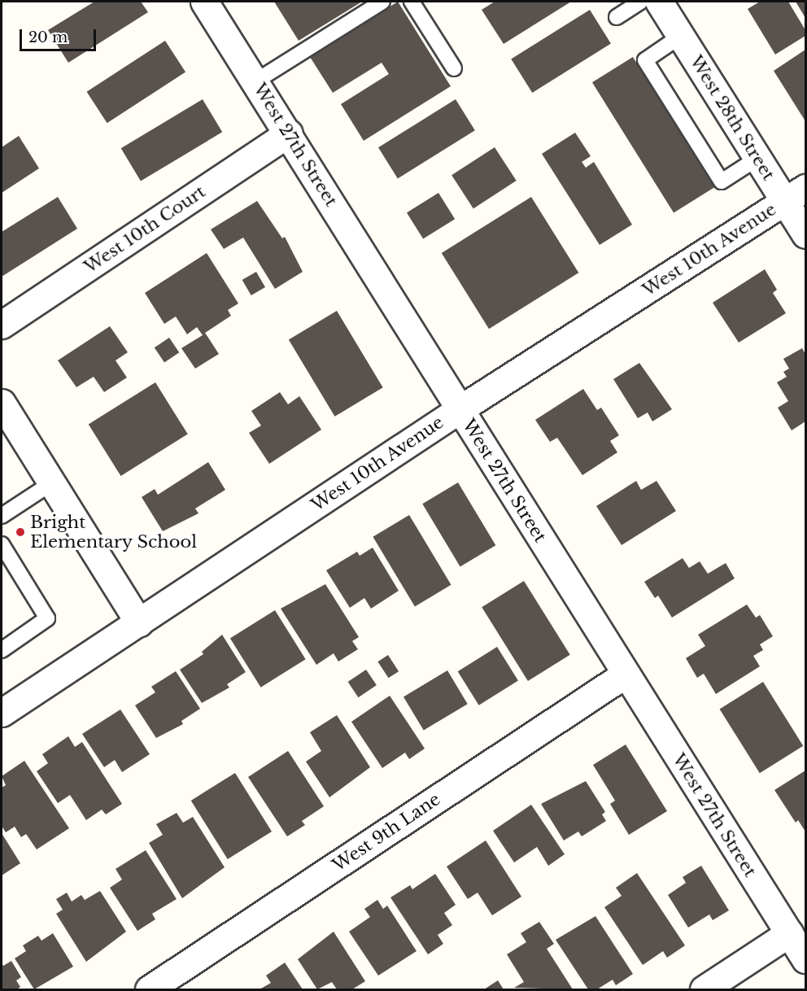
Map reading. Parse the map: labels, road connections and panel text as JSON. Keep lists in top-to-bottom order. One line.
{"streets":{"street":["West 28th Street","West 27th Street","West 10th Court","West 10th Avenue","West 9th Lane"]},"crossings":[["West 28th Street","West 10th Avenue"],["West 27th Street","West 10th Court"],["West 27th Street","West 10th Avenue"],["West 27th Street","West 9th Lane"]],"places":["Bright Elementary School"],"scale_bar":"20 m"}
